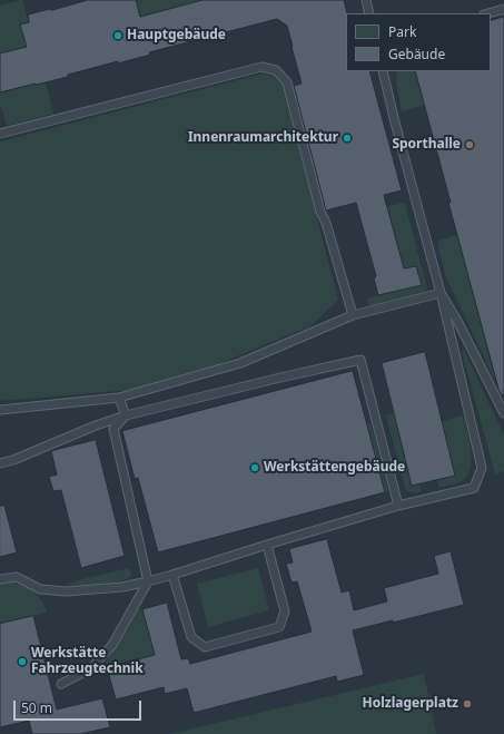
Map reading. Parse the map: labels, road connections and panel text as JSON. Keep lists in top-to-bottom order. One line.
{"places":["Hauptgebäude","Innenraumarchitektur","Sporthalle","Werkstättengebäude","Werkstätte Fahrzeugtechnik","Holzlagerplatz"],"legend":["Park","Gebäude"],"scale_bar":"50 m"}
